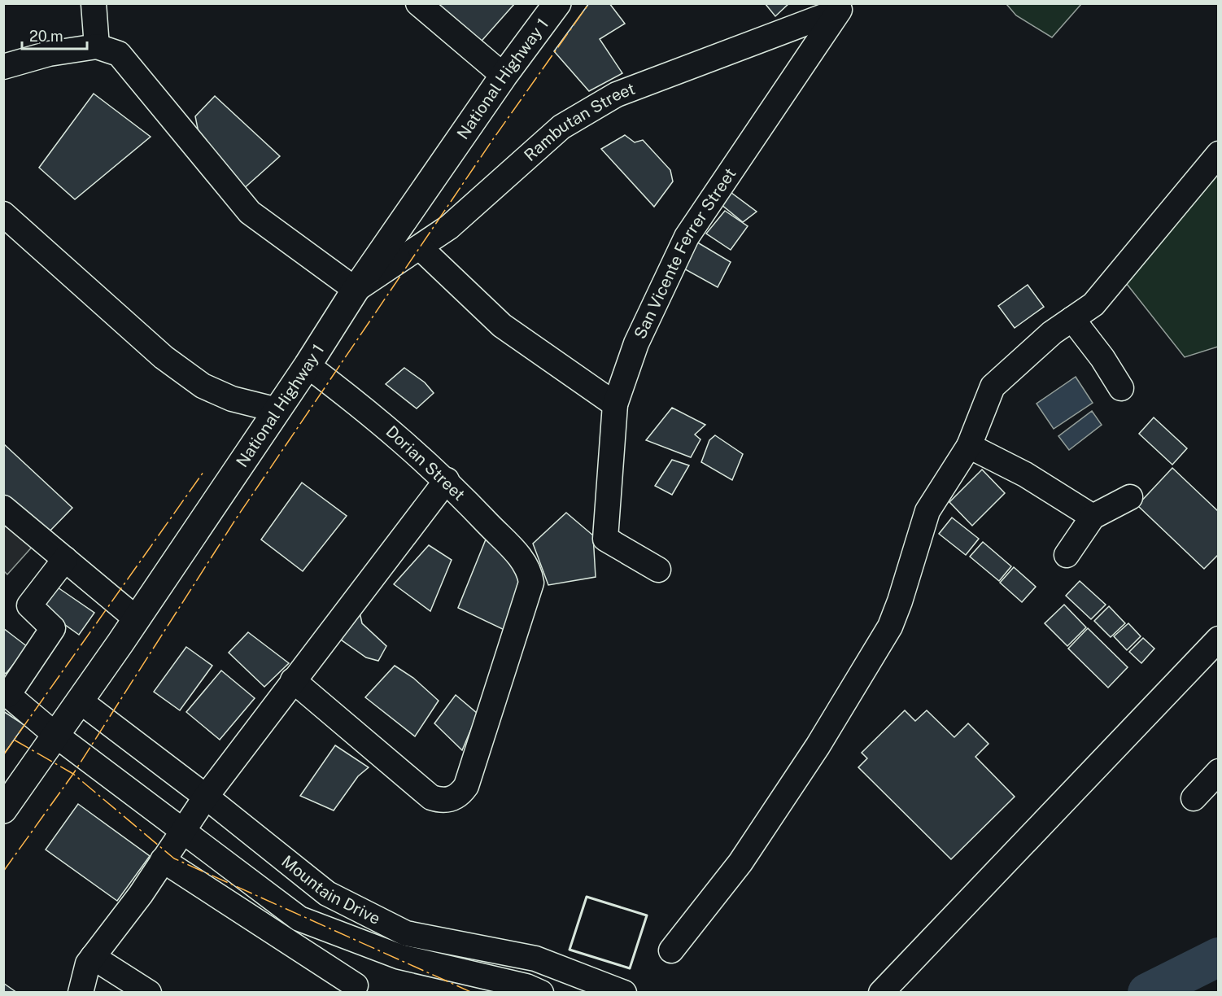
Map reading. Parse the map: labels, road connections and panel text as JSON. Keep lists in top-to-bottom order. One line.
{"streets":{"highway":["National Highway 1"],"street":["Rambutan Street","San Vicente Ferrer Street","Dorian Street","Mountain Drive"]},"crossings":[["National Highway 1","Rambutan Street"],["National Highway 1","Dorian Street"],["National Highway 1","Mountain Drive"],["Rambutan Street","San Vicente Ferrer Street"]],"scale_bar":"20 m"}
